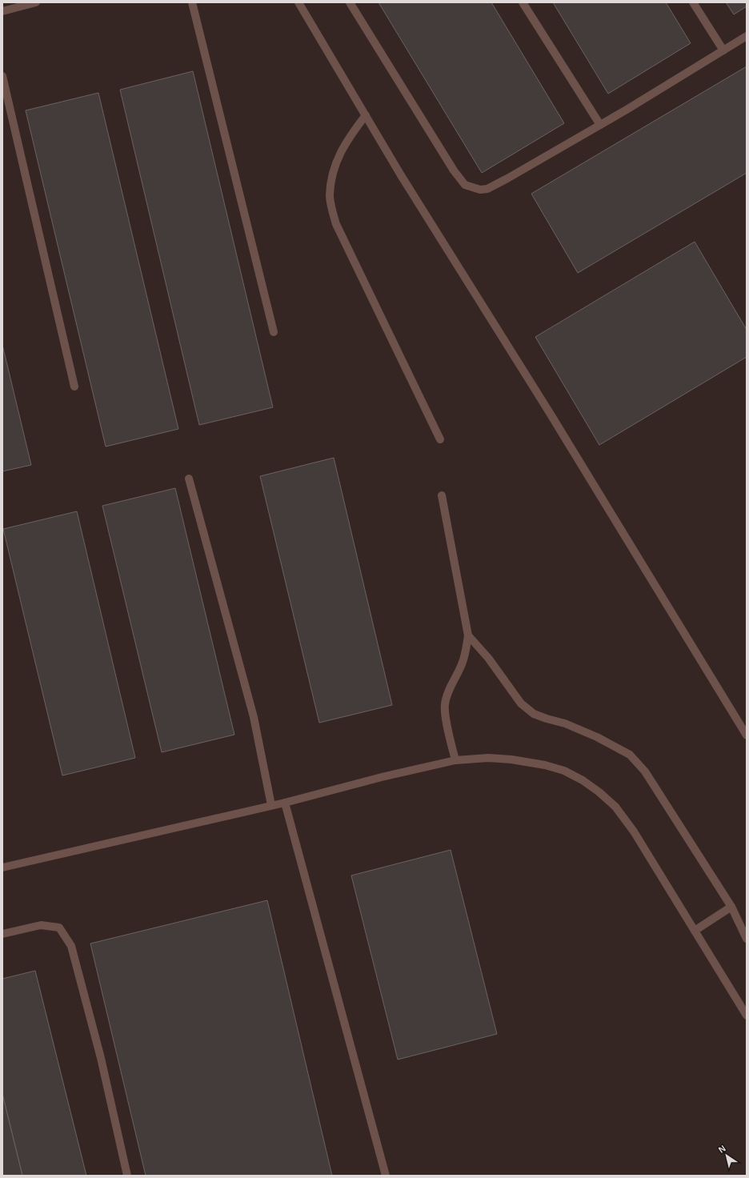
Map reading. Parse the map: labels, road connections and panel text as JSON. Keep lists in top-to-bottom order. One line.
{"north":"top left"}
